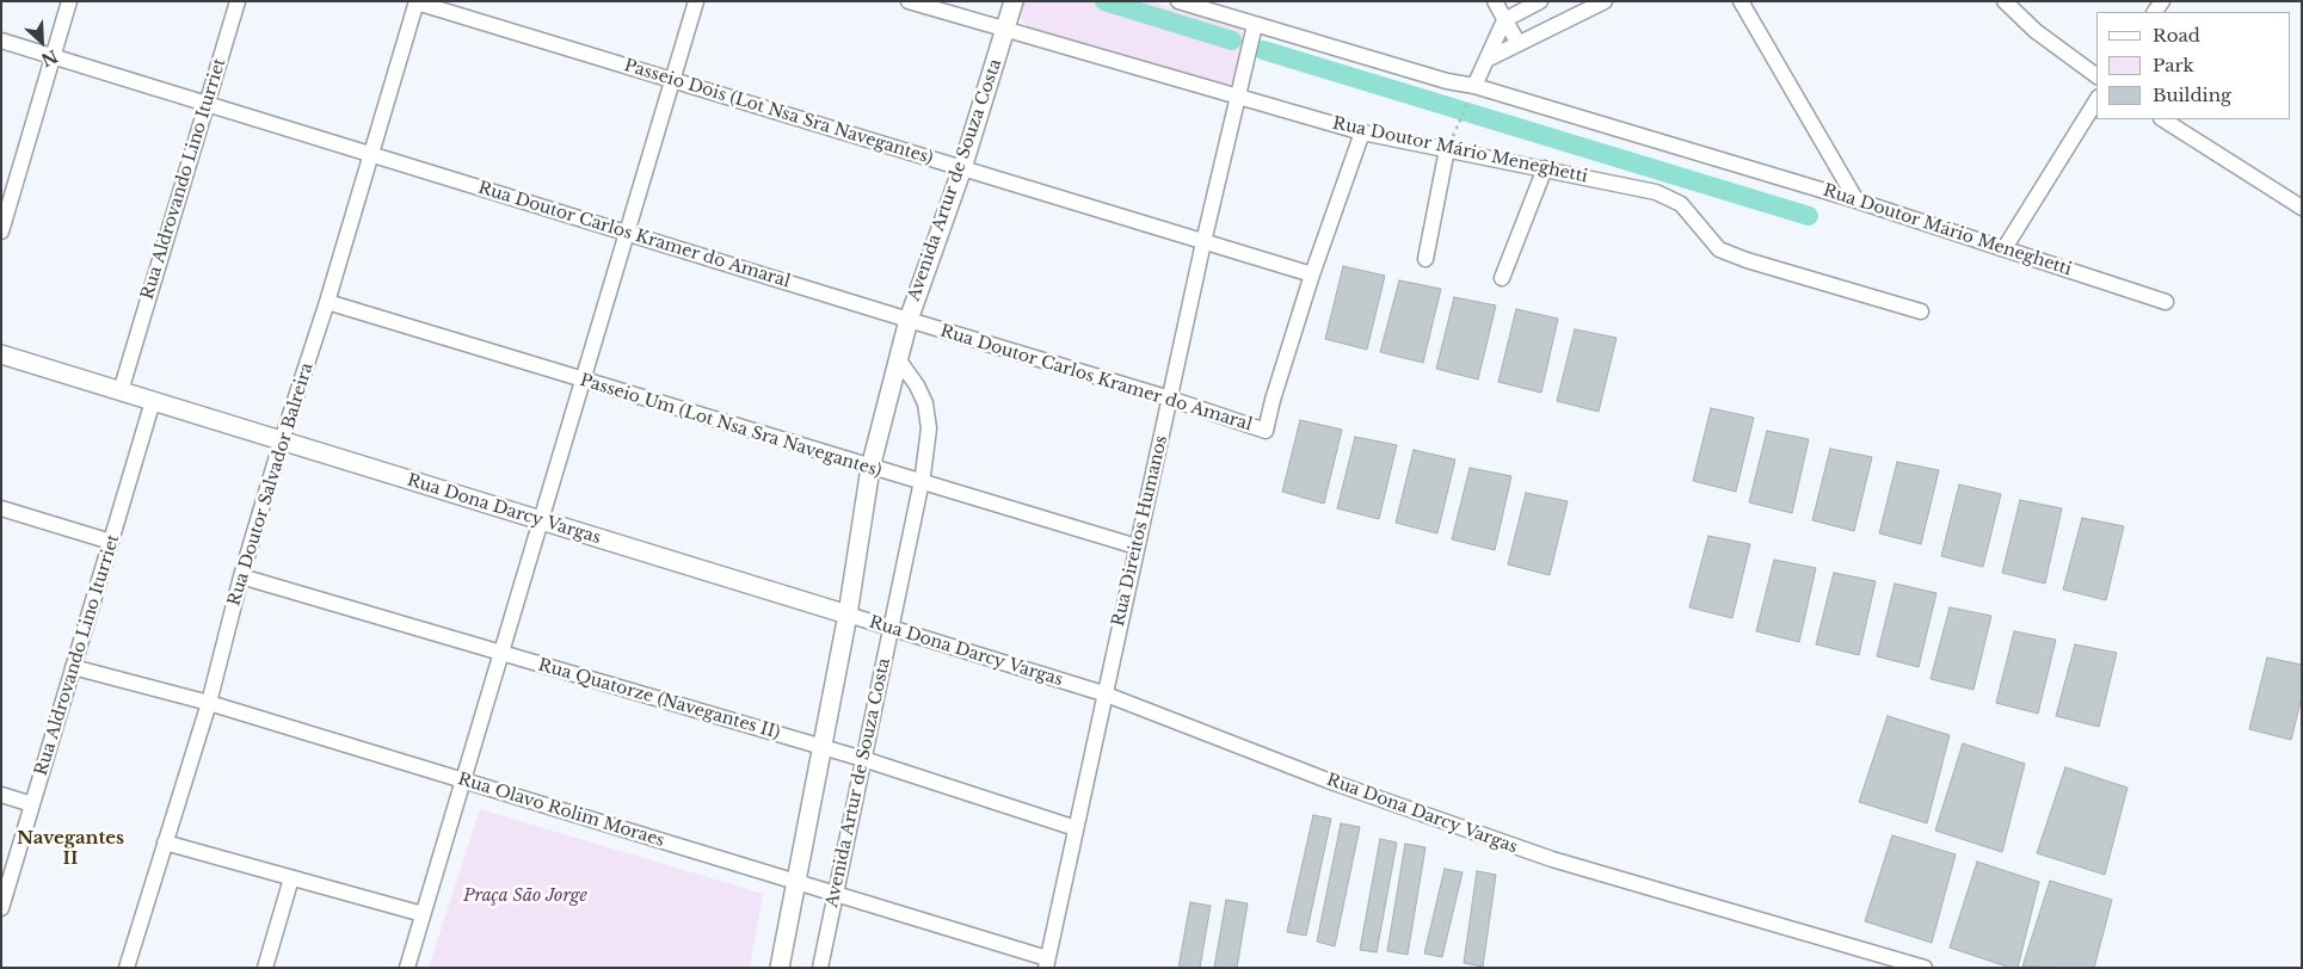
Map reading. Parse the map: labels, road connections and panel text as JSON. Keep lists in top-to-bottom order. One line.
{"streets":{"street":["Passeio Dois (Lot Nsa Sra Navegantes)","Rua Doutor Mário Meneghetti","Rua Aldrovando Lino Iturriet","Avenida Artur de Souza Costa","Rua Doutor Carlos Kramer do Amaral","Passeio Um (Lot Nsa Sra Navegantes)","Rua Doutor Salvador Balreira","Rua Dona Darcy Vargas","Rua Direitos Humanos","Rua Quatorze (Navegantes II)","Rua Olavo Rolim Moraes"]},"crossings":[["Passeio Dois (Lot Nsa Sra Navegantes)","Avenida Artur de Souza Costa"],["Passeio Dois (Lot Nsa Sra Navegantes)","Rua Doutor Carlos Kramer do Amaral"],["Passeio Dois (Lot Nsa Sra Navegantes)","Rua Doutor Salvador Balreira"],["Passeio Dois (Lot Nsa Sra Navegantes)","Rua Direitos Humanos"],["Rua Doutor Mário Meneghetti","Avenida Artur de Souza Costa"],["Rua Doutor Mário Meneghetti","Rua Direitos Humanos"],["Rua Aldrovando Lino Iturriet","Rua Doutor Carlos Kramer do Amaral"],["Rua Aldrovando Lino Iturriet","Rua Dona Darcy Vargas"],["Rua Aldrovando Lino Iturriet","Rua Olavo Rolim Moraes"],["Avenida Artur de Souza Costa","Rua Doutor Carlos Kramer do Amaral"],["Avenida Artur de Souza Costa","Passeio Um (Lot Nsa Sra Navegantes)"],["Avenida Artur de Souza Costa","Rua Dona Darcy Vargas"],["Avenida Artur de Souza Costa","Rua Quatorze (Navegantes II)"],["Avenida Artur de Souza Costa","Rua Olavo Rolim Moraes"],["Rua Doutor Carlos Kramer do Amaral","Rua Doutor Salvador Balreira"],["Rua Doutor Carlos Kramer do Amaral","Rua Direitos Humanos"],["Passeio Um (Lot Nsa Sra Navegantes)","Rua Doutor Salvador Balreira"],["Passeio Um (Lot Nsa Sra Navegantes)","Rua Direitos Humanos"],["Rua Doutor Salvador Balreira","Rua Dona Darcy Vargas"],["Rua Doutor Salvador Balreira","Rua Quatorze (Navegantes II)"],["Rua Doutor Salvador Balreira","Rua Olavo Rolim Moraes"],["Rua Dona Darcy Vargas","Rua Direitos Humanos"],["Rua Direitos Humanos","Rua Quatorze (Navegantes II)"],["Rua Direitos Humanos","Rua Olavo Rolim Moraes"]],"districts":["Navegantes II"],"parks":["Praça São Jorge"],"legend":["Road","Park","Building"],"north":"bottom right"}
